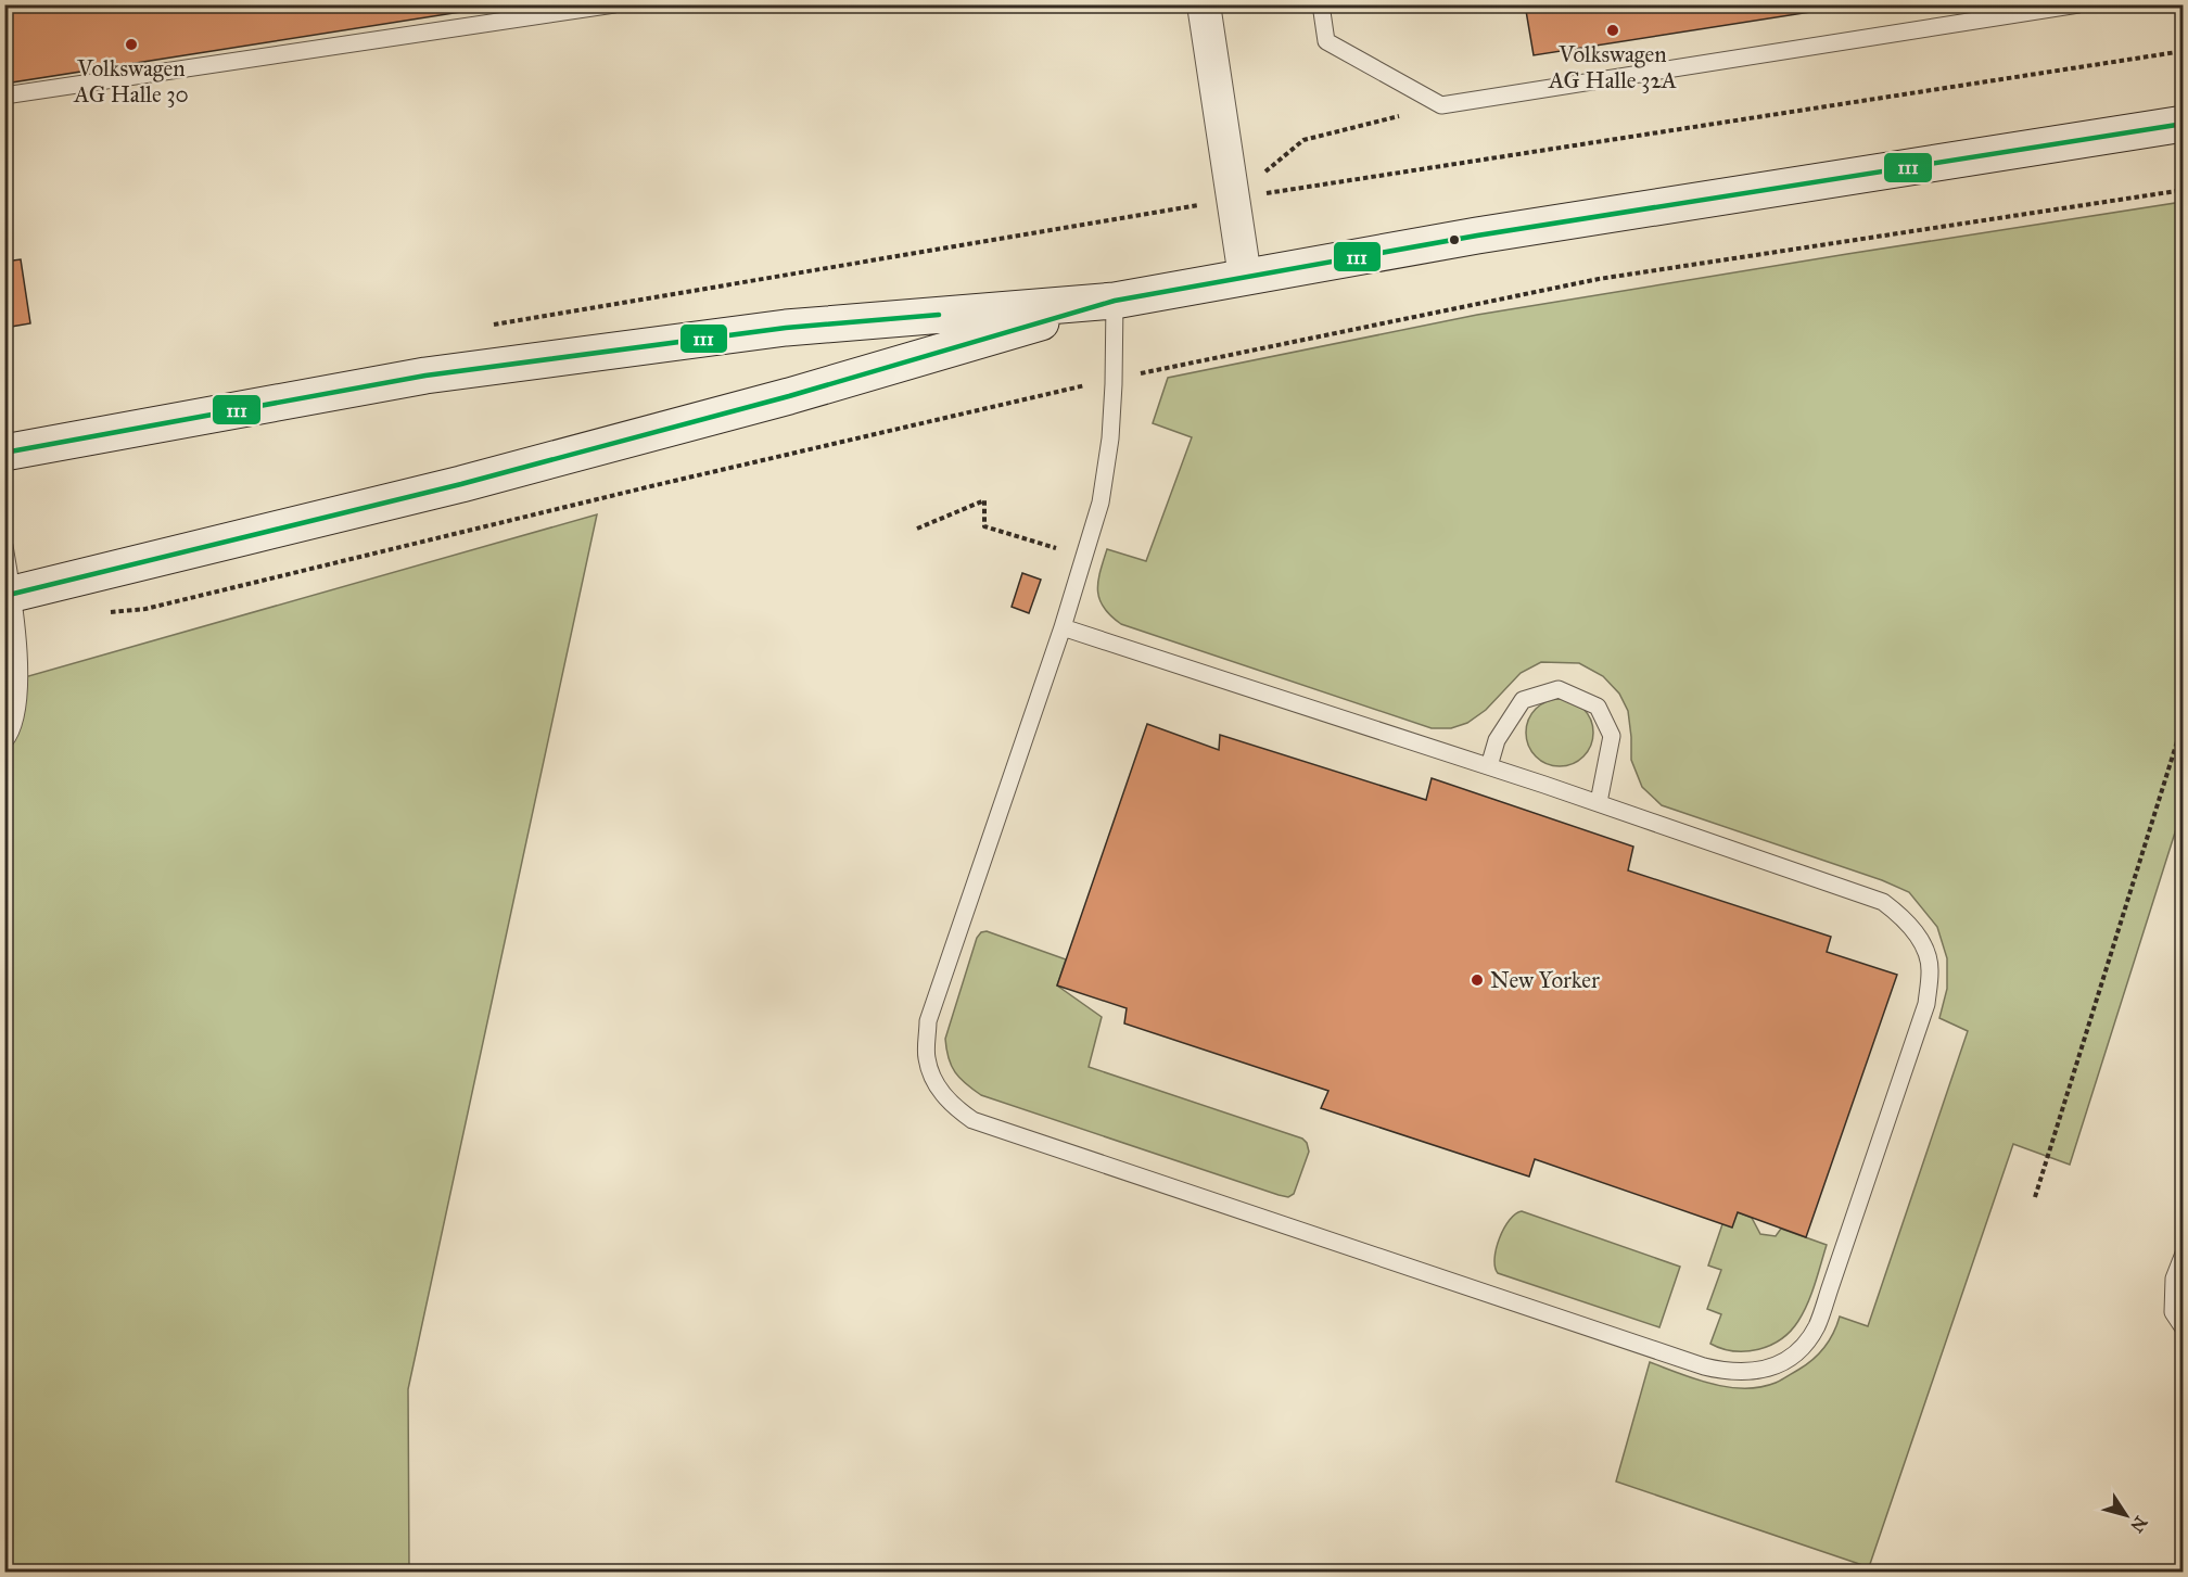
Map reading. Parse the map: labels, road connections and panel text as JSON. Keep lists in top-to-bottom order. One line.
{"places":["Volkswagen AG Halle 32A","Volkswagen AG Halle 30","New Yorker"],"lines":["transit line 111"],"north":"bottom right"}
